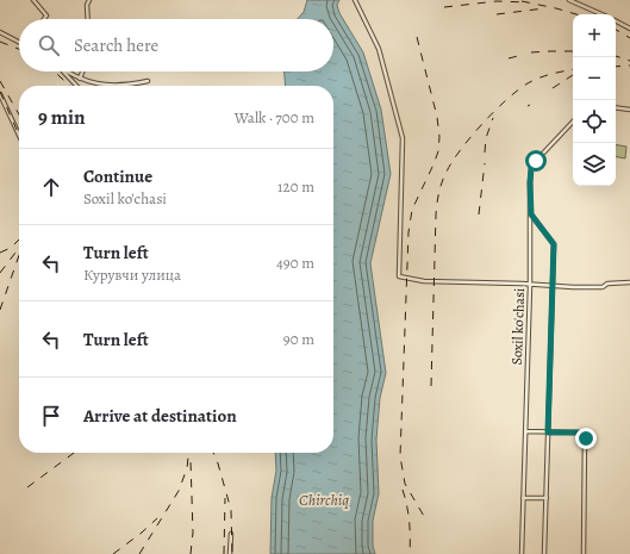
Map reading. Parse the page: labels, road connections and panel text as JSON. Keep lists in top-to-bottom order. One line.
{"streets":{"street":["Soxil ko'chasi"]},"water":["Chirchiq"],"page":{"map_buttons":["+","−"],"search":"Search here","heading":["9 min","Walk · 700 m"],"list":[["Continue","Soxil ko'chasi","120 m"],["Turn left","Курувчи улица","490 m"],["Turn left","90 m"],"Arrive at destination"]}}
